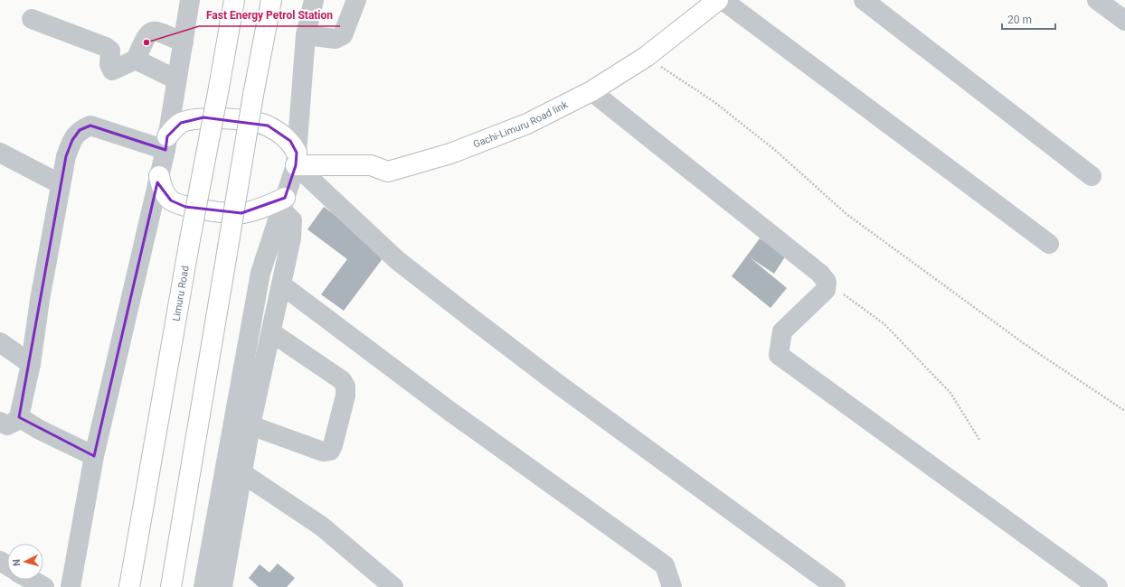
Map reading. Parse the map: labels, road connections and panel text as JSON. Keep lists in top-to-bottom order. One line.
{"streets":{"main road":["Gachi-Limuru Road link","Limuru Road"]},"places":["Fast Energy Petrol Station"],"scale_bar":"20 m","north":"left"}
